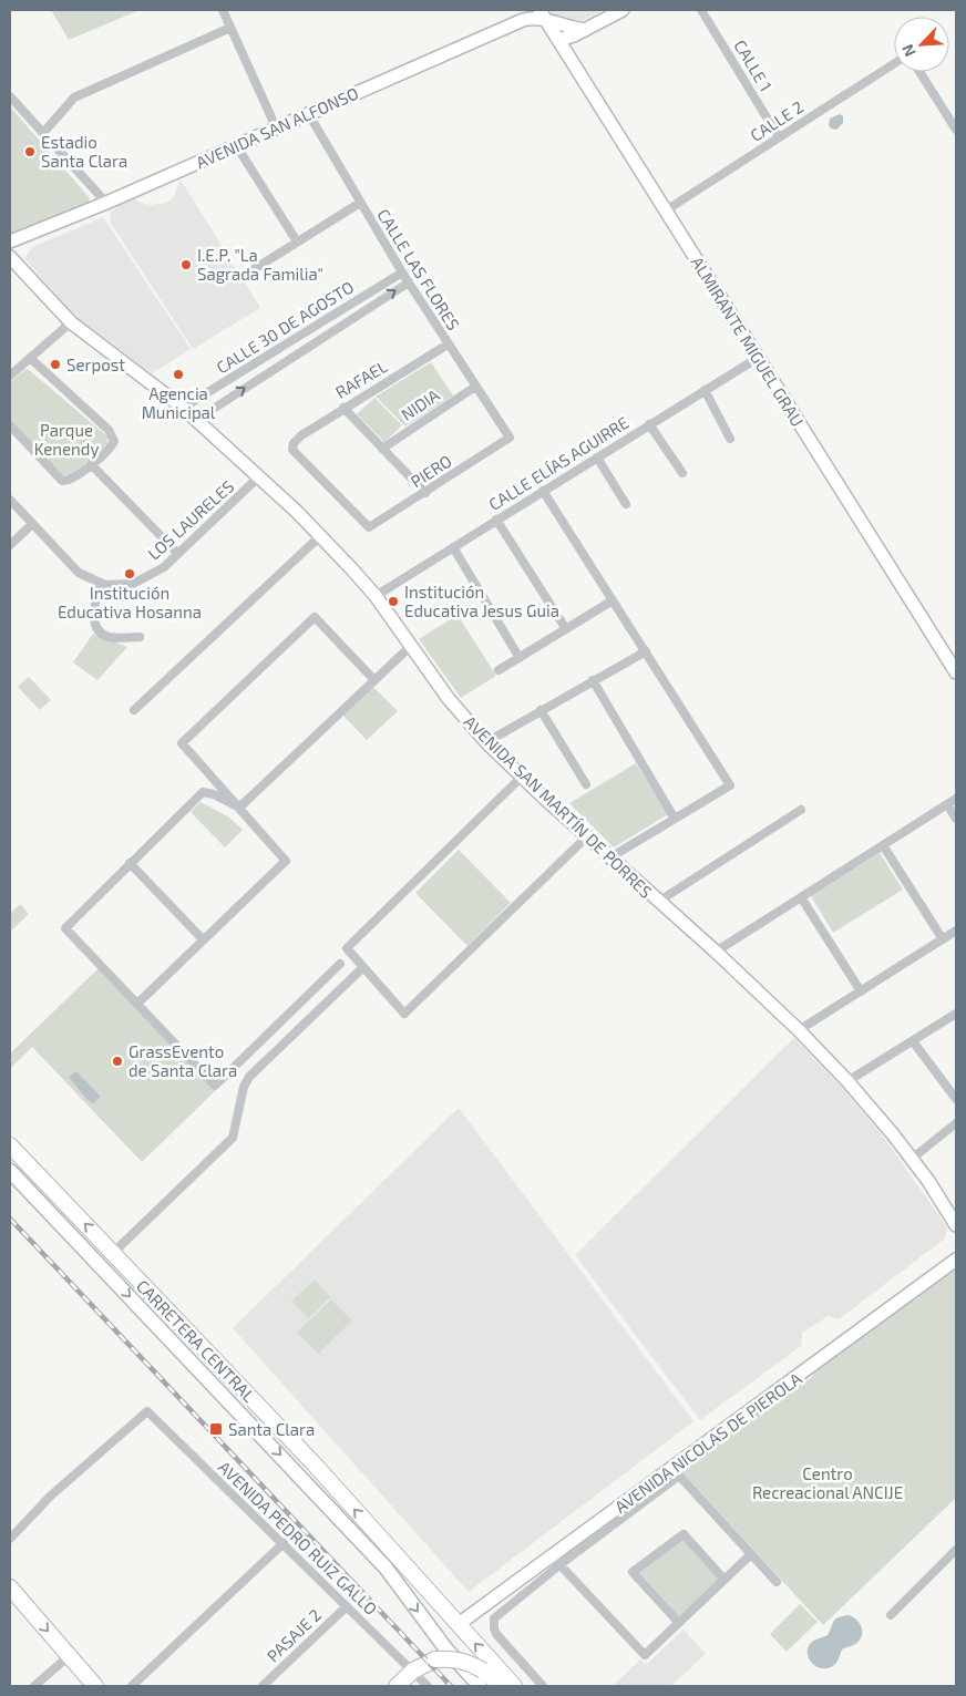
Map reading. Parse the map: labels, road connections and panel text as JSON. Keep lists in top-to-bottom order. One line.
{"streets":{"highway":["CARRETERA CENTRAL"],"street":["CALLE 1","CALLE 2","AVENIDA SAN ALFONSO","CALLE LAS FLORES","CALLE 30 DE AGOSTO","ALMIRANTE MIGUEL GRAU","RAFAEL","NIDIA","CALLE ELÍAS AGUIRRE","PIERO","LOS LAURELES","AVENIDA SAN MARTÍN DE PORRES","AVENIDA NICOLAS DE PIEROLA","AVENIDA PEDRO RUIZ GALLO","PASAJE 2"]},"crossings":[["CALLE 1","CALLE 2"],["CALLE 2","ALMIRANTE MIGUEL GRAU"],["AVENIDA SAN ALFONSO","CALLE LAS FLORES"],["AVENIDA SAN ALFONSO","ALMIRANTE MIGUEL GRAU"],["CALLE LAS FLORES","CALLE 30 DE AGOSTO"],["CALLE LAS FLORES","RAFAEL"],["CALLE LAS FLORES","NIDIA"],["CALLE LAS FLORES","PIERO"],["CALLE 30 DE AGOSTO","AVENIDA SAN MARTÍN DE PORRES"],["ALMIRANTE MIGUEL GRAU","CALLE ELÍAS AGUIRRE"],["RAFAEL","PIERO"],["CALLE ELÍAS AGUIRRE","AVENIDA SAN MARTÍN DE PORRES"],["LOS LAURELES","AVENIDA SAN MARTÍN DE PORRES"],["CARRETERA CENTRAL","AVENIDA NICOLAS DE PIEROLA"],["AVENIDA PEDRO RUIZ GALLO","PASAJE 2"]],"parks":["Parque Kenendy","Centro Recreacional ANCIJE"],"places":{"other":["Estadio Santa Clara","I.E.P. \"La Sagrada Familia\"","Serpost","Agencia Municipal","Institución Educativa Hosanna","Institución Educativa Jesus Guia","GrassEvento de Santa Clara"],"transit":["Santa Clara"]},"north":"bottom left"}
